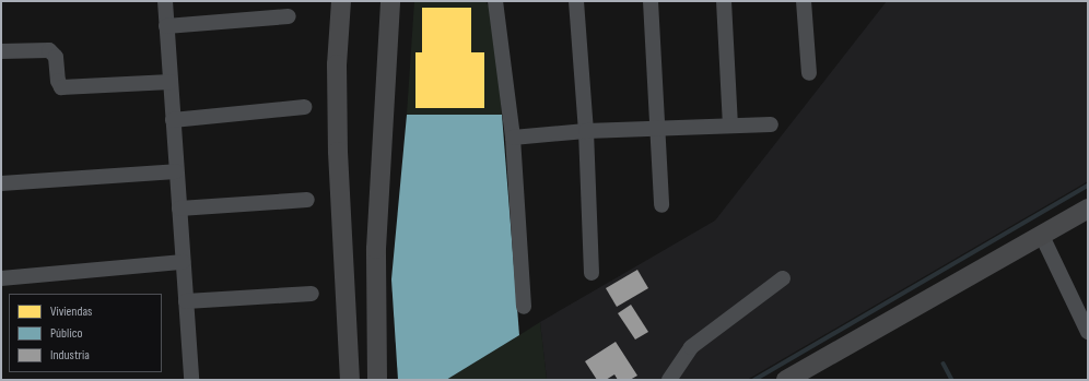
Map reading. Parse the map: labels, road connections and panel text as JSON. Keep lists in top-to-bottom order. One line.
{"legend":["Viviendas","Público","Industria"]}
